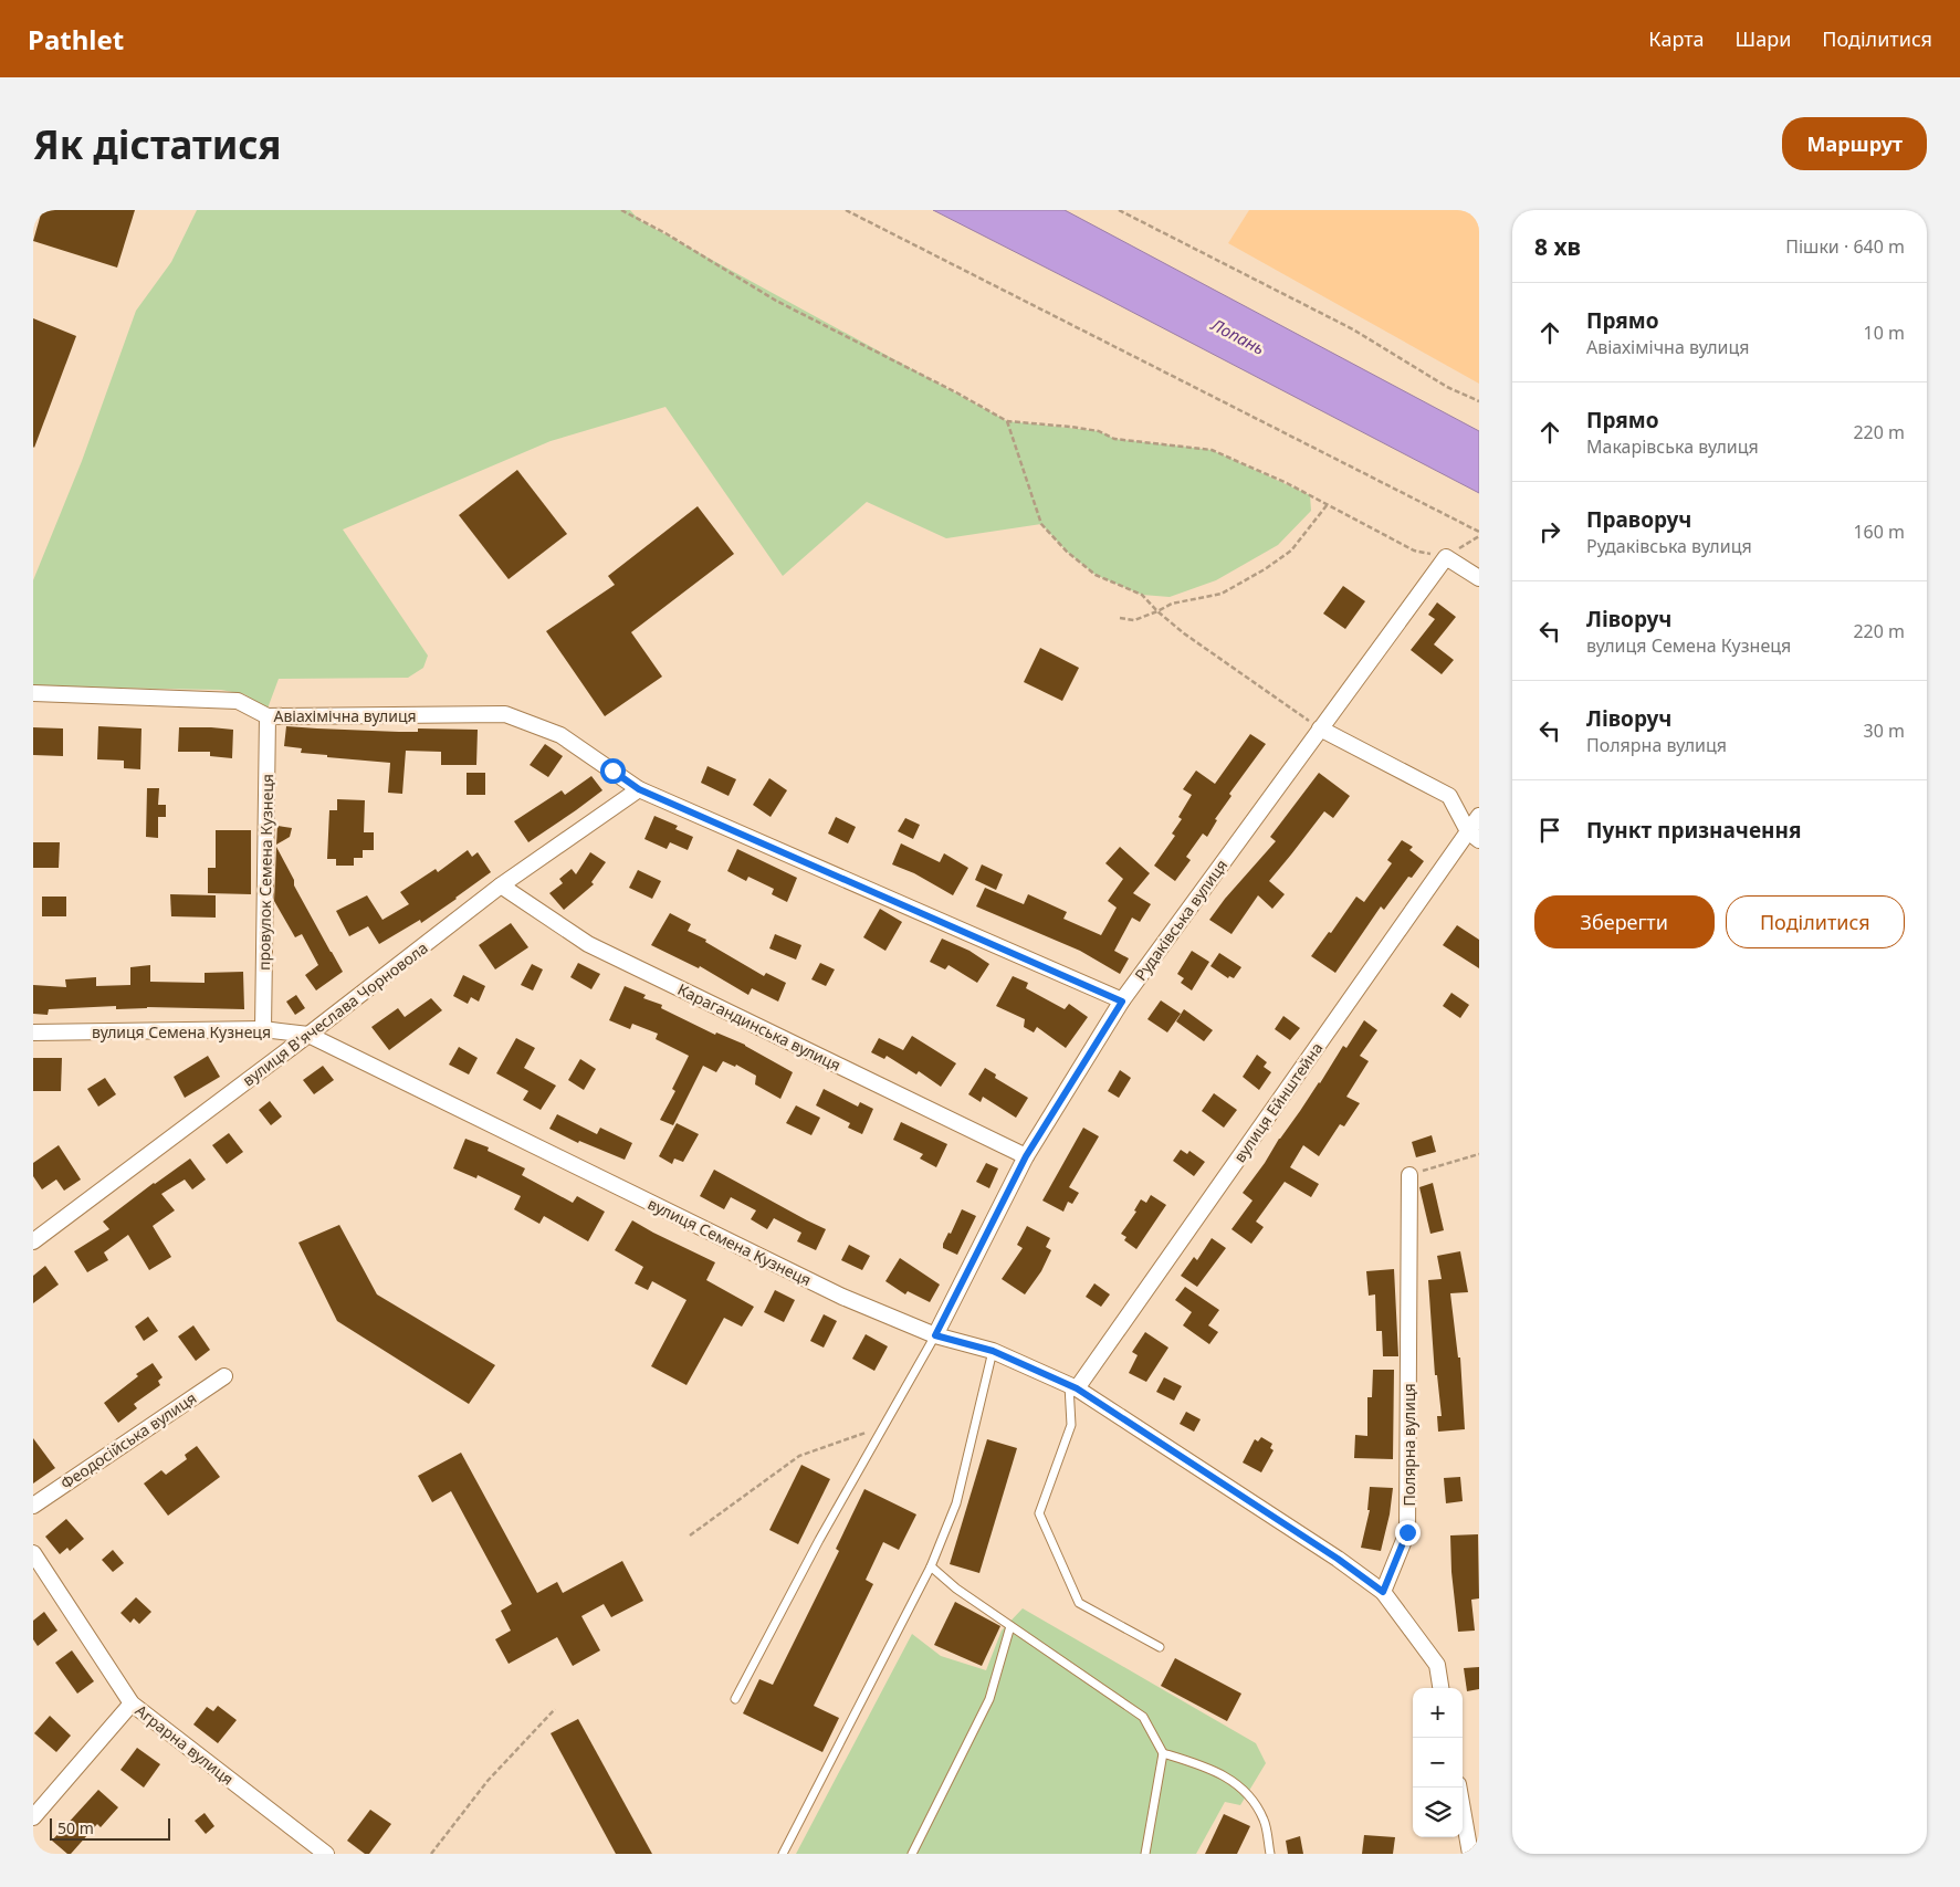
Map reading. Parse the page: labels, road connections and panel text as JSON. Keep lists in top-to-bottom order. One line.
{"streets":{"street":["Авіахімічна вулиця","провулок Семена Кузнеця","Рудаківська вулиця","вулиця В'ячеслава Чорновола","Карагандинська вулиця","вулиця Семена Кузнеця","вулиця Ейнштейна","Феодосійська вулиця","Полярна вулиця","Аграрна вулиця"]},"crossings":[["Авіахімічна вулиця","провулок Семена Кузнеця"],["Авіахімічна вулиця","Рудаківська вулиця"],["Авіахімічна вулиця","вулиця В'ячеслава Чорновола"],["провулок Семена Кузнеця","вулиця Семена Кузнеця"],["Рудаківська вулиця","Карагандинська вулиця"],["Рудаківська вулиця","вулиця Семена Кузнеця"],["вулиця В'ячеслава Чорновола","Карагандинська вулиця"],["вулиця В'ячеслава Чорновола","вулиця Семена Кузнеця"],["вулиця Семена Кузнеця","вулиця Ейнштейна"],["вулиця Семена Кузнеця","Полярна вулиця"]],"water":["Лопань"],"scale_bar":"50 m","page":{"header":"Pathlet","nav":["Карта","Шари","Поділитися"],"buttons":["Маршрут",["Зберегти","Поділитися"]],"title":"Як дістатися","heading":["8 хв","Пішки · 640 m"],"list":[["Прямо","Авіахімічна вулиця","10 m"],["Прямо","Макарівська вулиця","220 m"],["Праворуч","Рудаківська вулиця","160 m"],["Ліворуч","вулиця Семена Кузнеця","220 m"],["Ліворуч","Полярна вулиця","30 m"],"Пункт призначення"],"map_buttons":["+","−"],"scale":"50 m"}}
